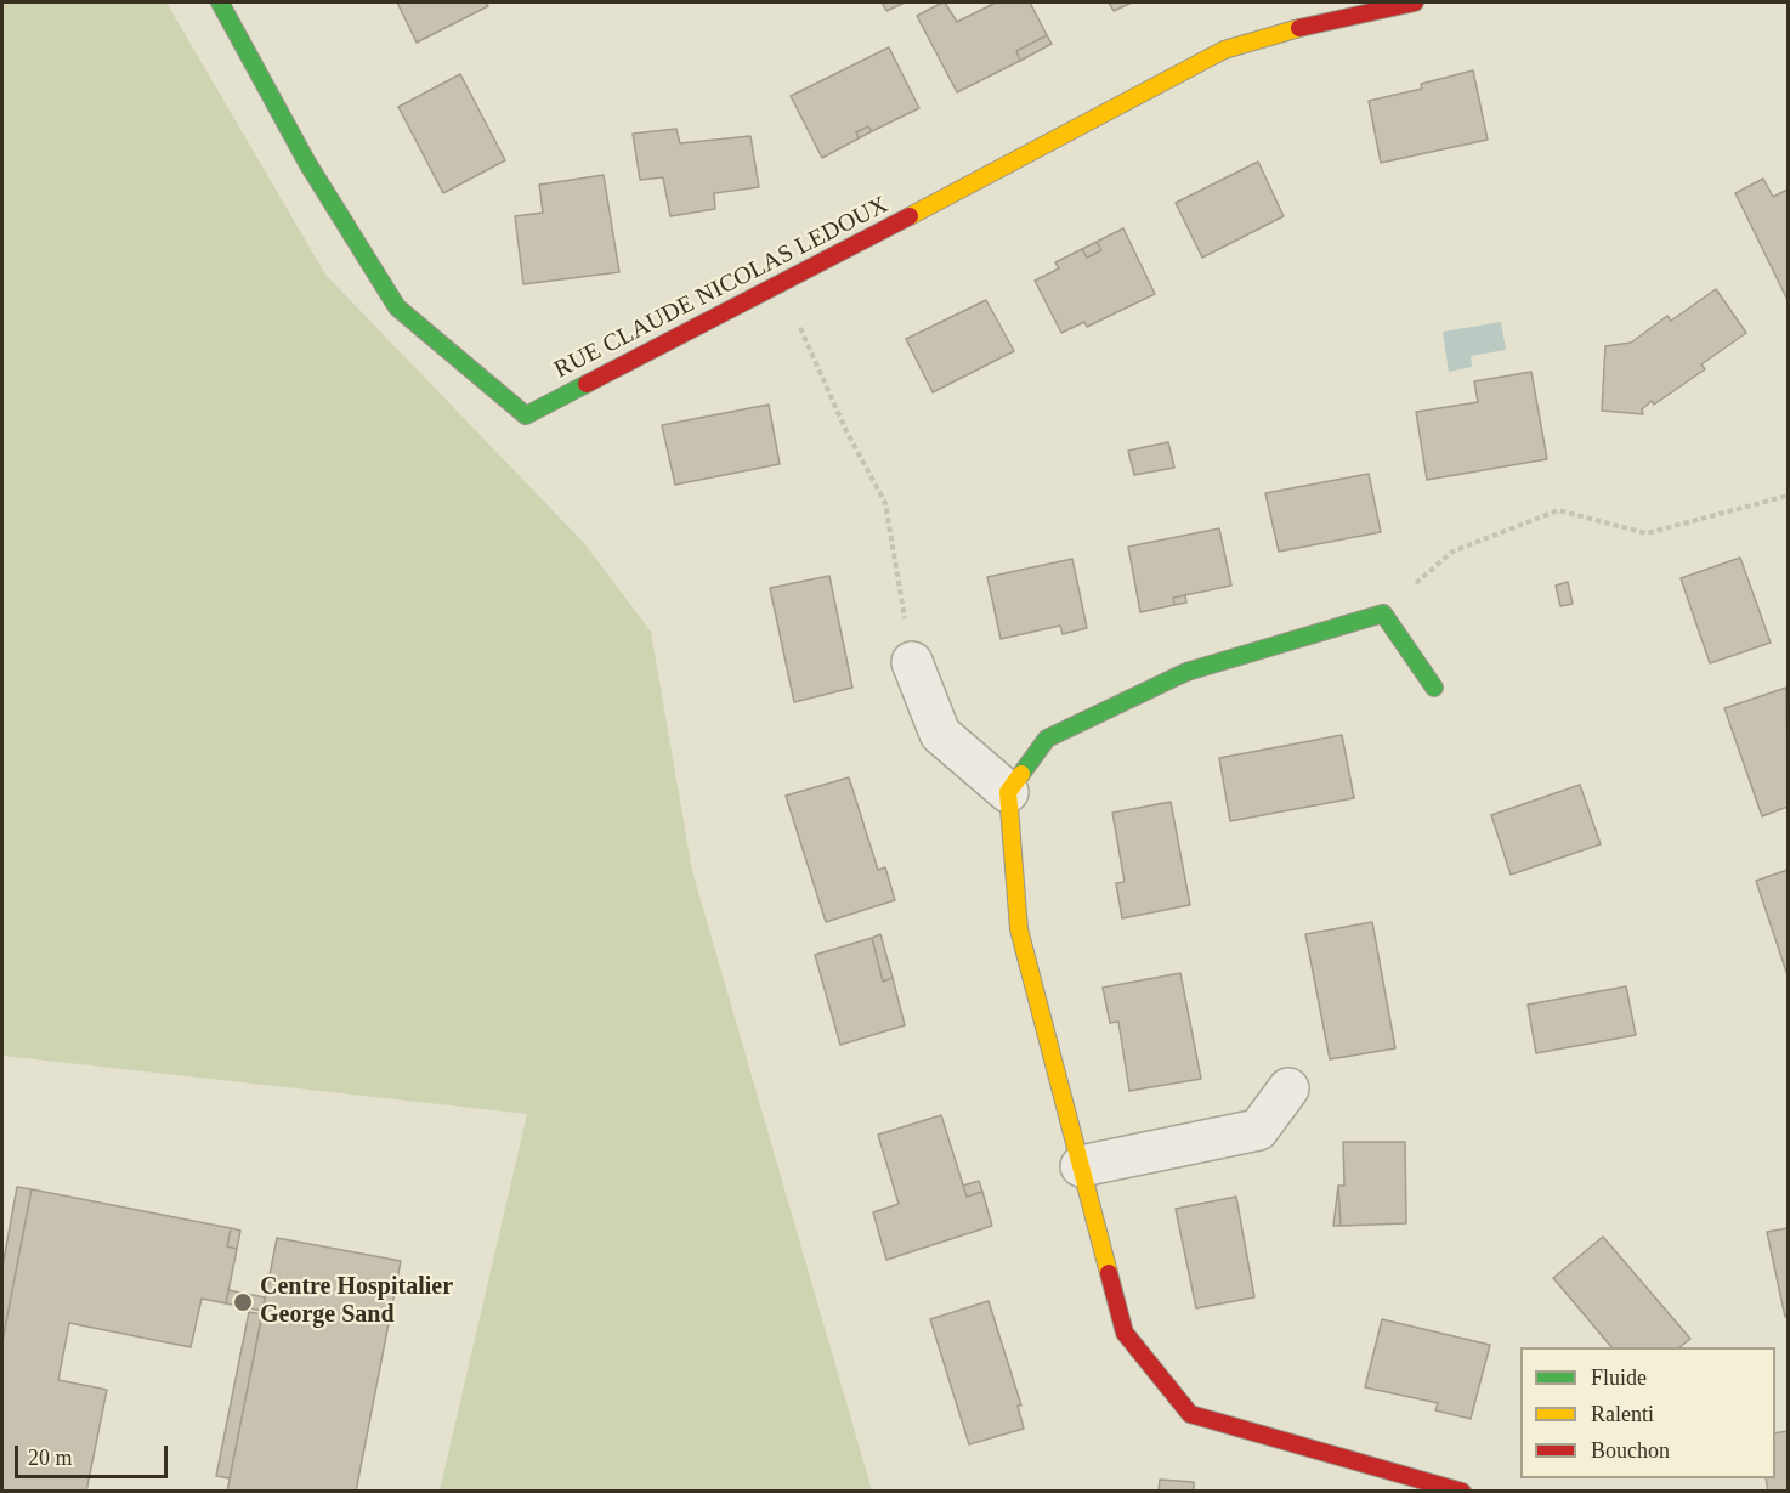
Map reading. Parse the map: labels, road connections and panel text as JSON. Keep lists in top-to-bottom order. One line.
{"streets":{"street":["RUE CLAUDE NICOLAS LEDOUX"]},"places":["Centre Hospitalier George Sand"],"legend":["Fluide","Ralenti","Bouchon"],"scale_bar":"20 m"}
